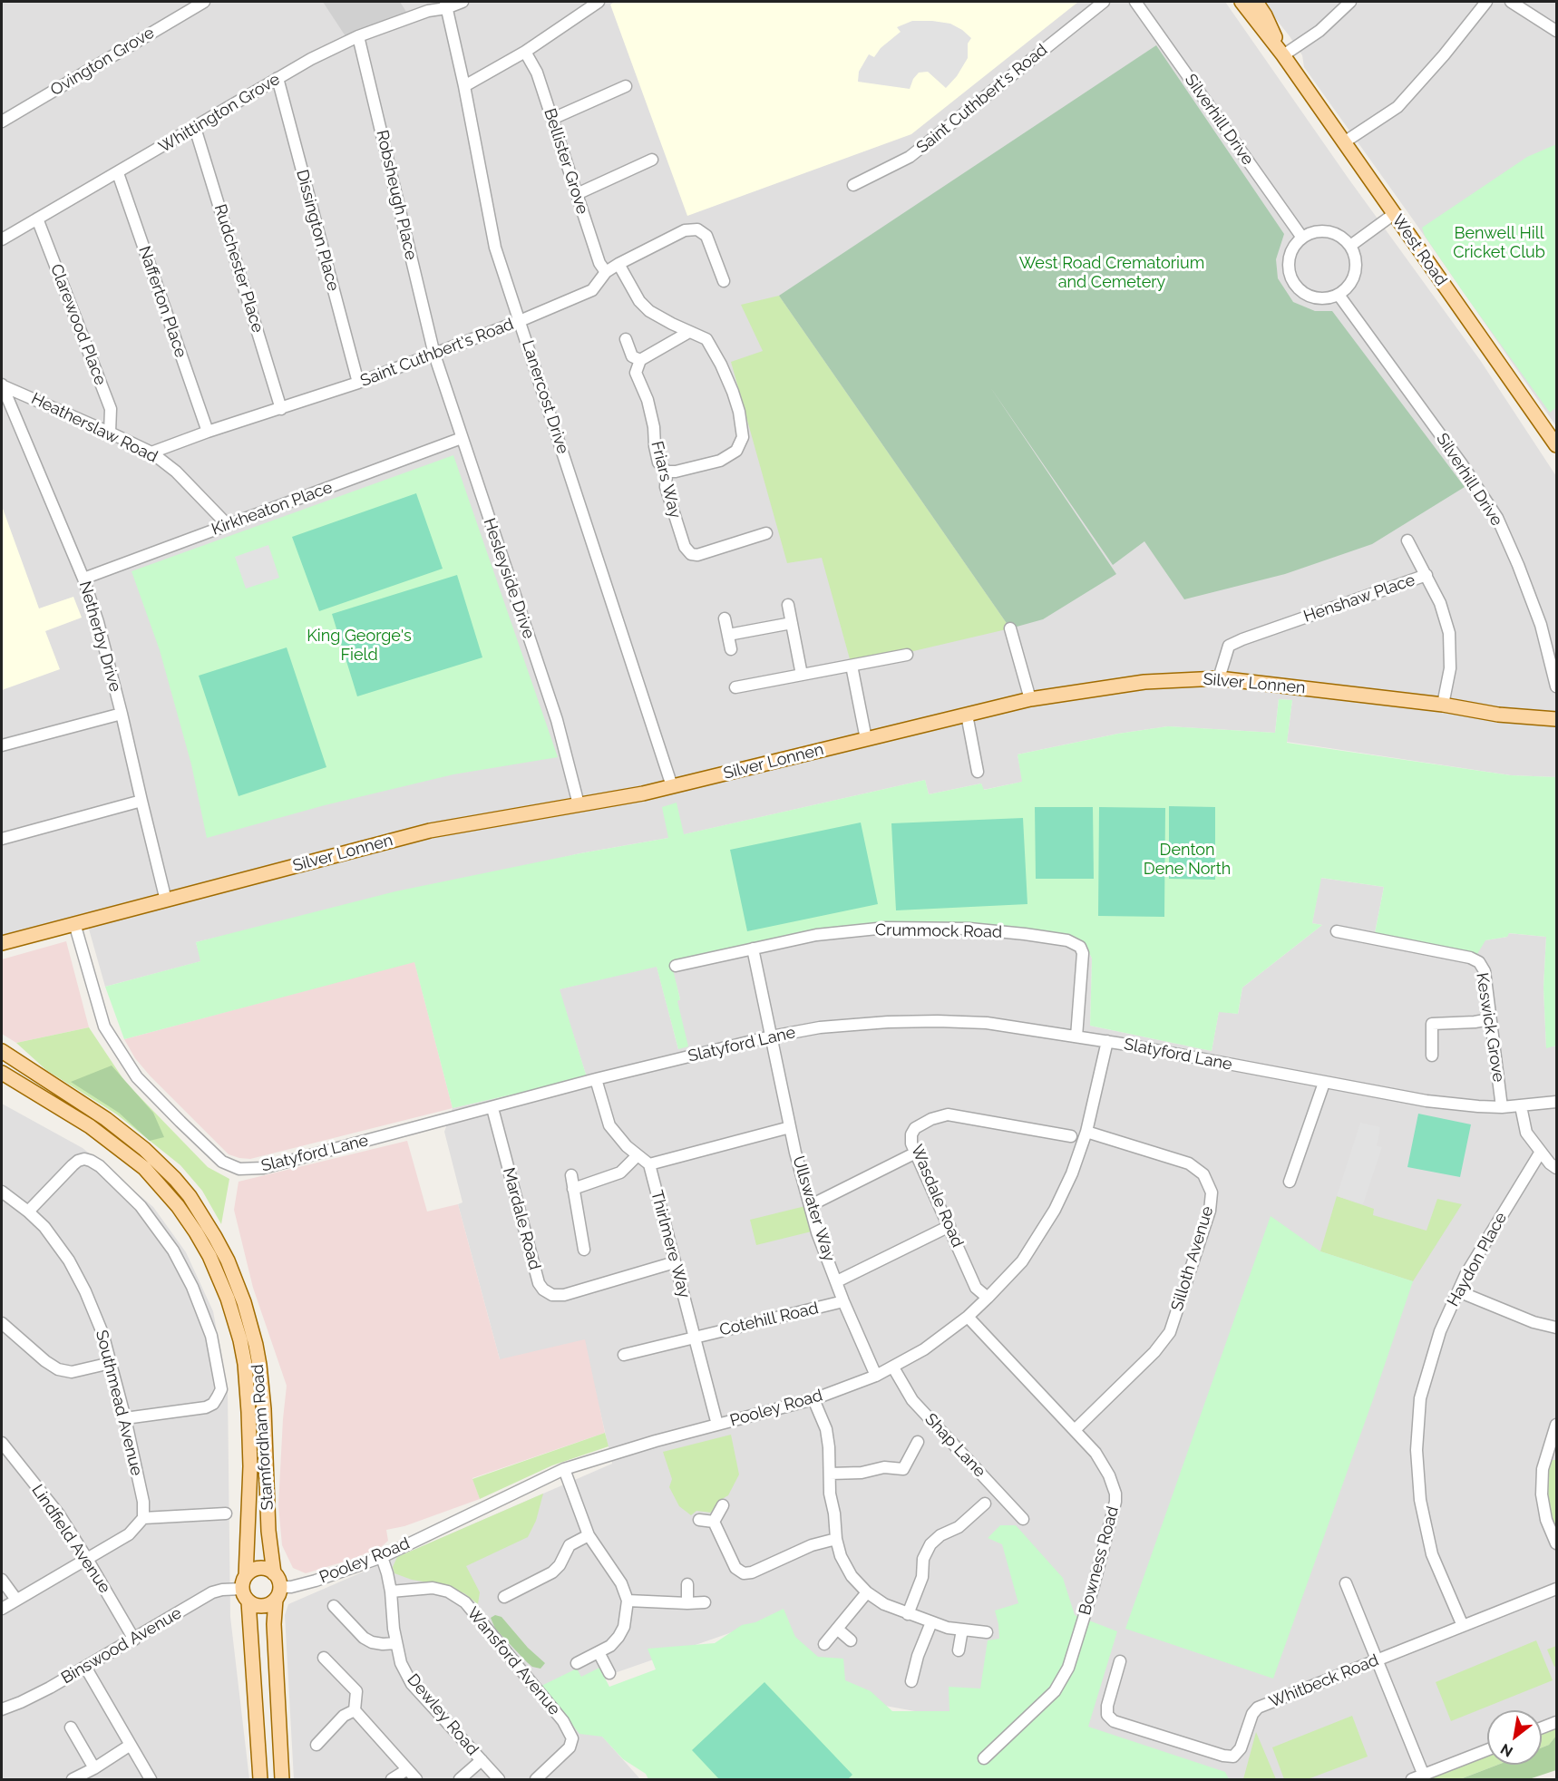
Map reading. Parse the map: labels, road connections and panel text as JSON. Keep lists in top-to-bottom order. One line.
{"streets":{"main road":["West Road","Silver Lonnen","Stamfordham Road"],"street":["Ovington Grove","Saint Cuthbert's Road","Whittington Grove","Silverhill Drive","Bellister Grove","Robsheugh Place","Dissington Place","Rudchester Place","Nafferton Place","Clarewood Place","Lanercost Drive","Heatherslaw Road","Friars Way","Kirkheaton Place","Hesleyside Drive","Henshaw Place","Netherby Drive","Crummock Road","Keswick Grove","Slatyford Lane","Wasdale Road","Ullswater Way","Mardale Road","Thirlmere Way","Silloth Avenue","Haydon Place","Cotehill Road","Southmead Avenue","Pooley Road","Shap Lane","Lindfield Avenue","Bowness Road","Binswood Avenue","Wansford Avenue","Whitbeck Road","Dewley Road"]},"crossings":[["Saint Cuthbert's Road","Bellister Grove"],["Saint Cuthbert's Road","Robsheugh Place"],["Saint Cuthbert's Road","Dissington Place"],["Saint Cuthbert's Road","Rudchester Place"],["Saint Cuthbert's Road","Nafferton Place"],["Saint Cuthbert's Road","Lanercost Drive"],["Saint Cuthbert's Road","Heatherslaw Road"],["Saint Cuthbert's Road","Hesleyside Drive"],["Whittington Grove","Robsheugh Place"],["Whittington Grove","Dissington Place"],["Whittington Grove","Rudchester Place"],["Whittington Grove","Nafferton Place"],["Whittington Grove","Clarewood Place"],["Whittington Grove","Lanercost Drive"],["Robsheugh Place","Hesleyside Drive"],["Clarewood Place","Heatherslaw Road"],["Lanercost Drive","Silver Lonnen"],["Heatherslaw Road","Kirkheaton Place"],["Heatherslaw Road","Netherby Drive"],["Kirkheaton Place","Hesleyside Drive"],["Kirkheaton Place","Netherby Drive"],["Hesleyside Drive","Silver Lonnen"],["Henshaw Place","Silver Lonnen"],["Netherby Drive","Silver Lonnen"],["Silver Lonnen","Slatyford Lane"],["Crummock Road","Slatyford Lane"],["Crummock Road","Ullswater Way"],["Keswick Grove","Slatyford Lane"],["Slatyford Lane","Ullswater Way"],["Slatyford Lane","Mardale Road"],["Slatyford Lane","Pooley Road"],["Wasdale Road","Pooley Road"],["Ullswater Way","Cotehill Road"],["Ullswater Way","Pooley Road"],["Mardale Road","Thirlmere Way"],["Thirlmere Way","Cotehill Road"],["Thirlmere Way","Pooley Road"],["Silloth Avenue","Pooley Road"],["Silloth Avenue","Bowness Road"],["Haydon Place","Whitbeck Road"],["Pooley Road","Stamfordham Road"],["Pooley Road","Shap Lane"],["Pooley Road","Bowness Road"],["Pooley Road","Binswood Avenue"],["Pooley Road","Dewley Road"],["Stamfordham Road","Binswood Avenue"],["Lindfield Avenue","Binswood Avenue"],["Wansford Avenue","Dewley Road"]],"parks":["Benwell Hill Cricket Club","West Road Crematorium and Cemetery","King George's Field","Denton Dene North"],"north":"bottom left"}
